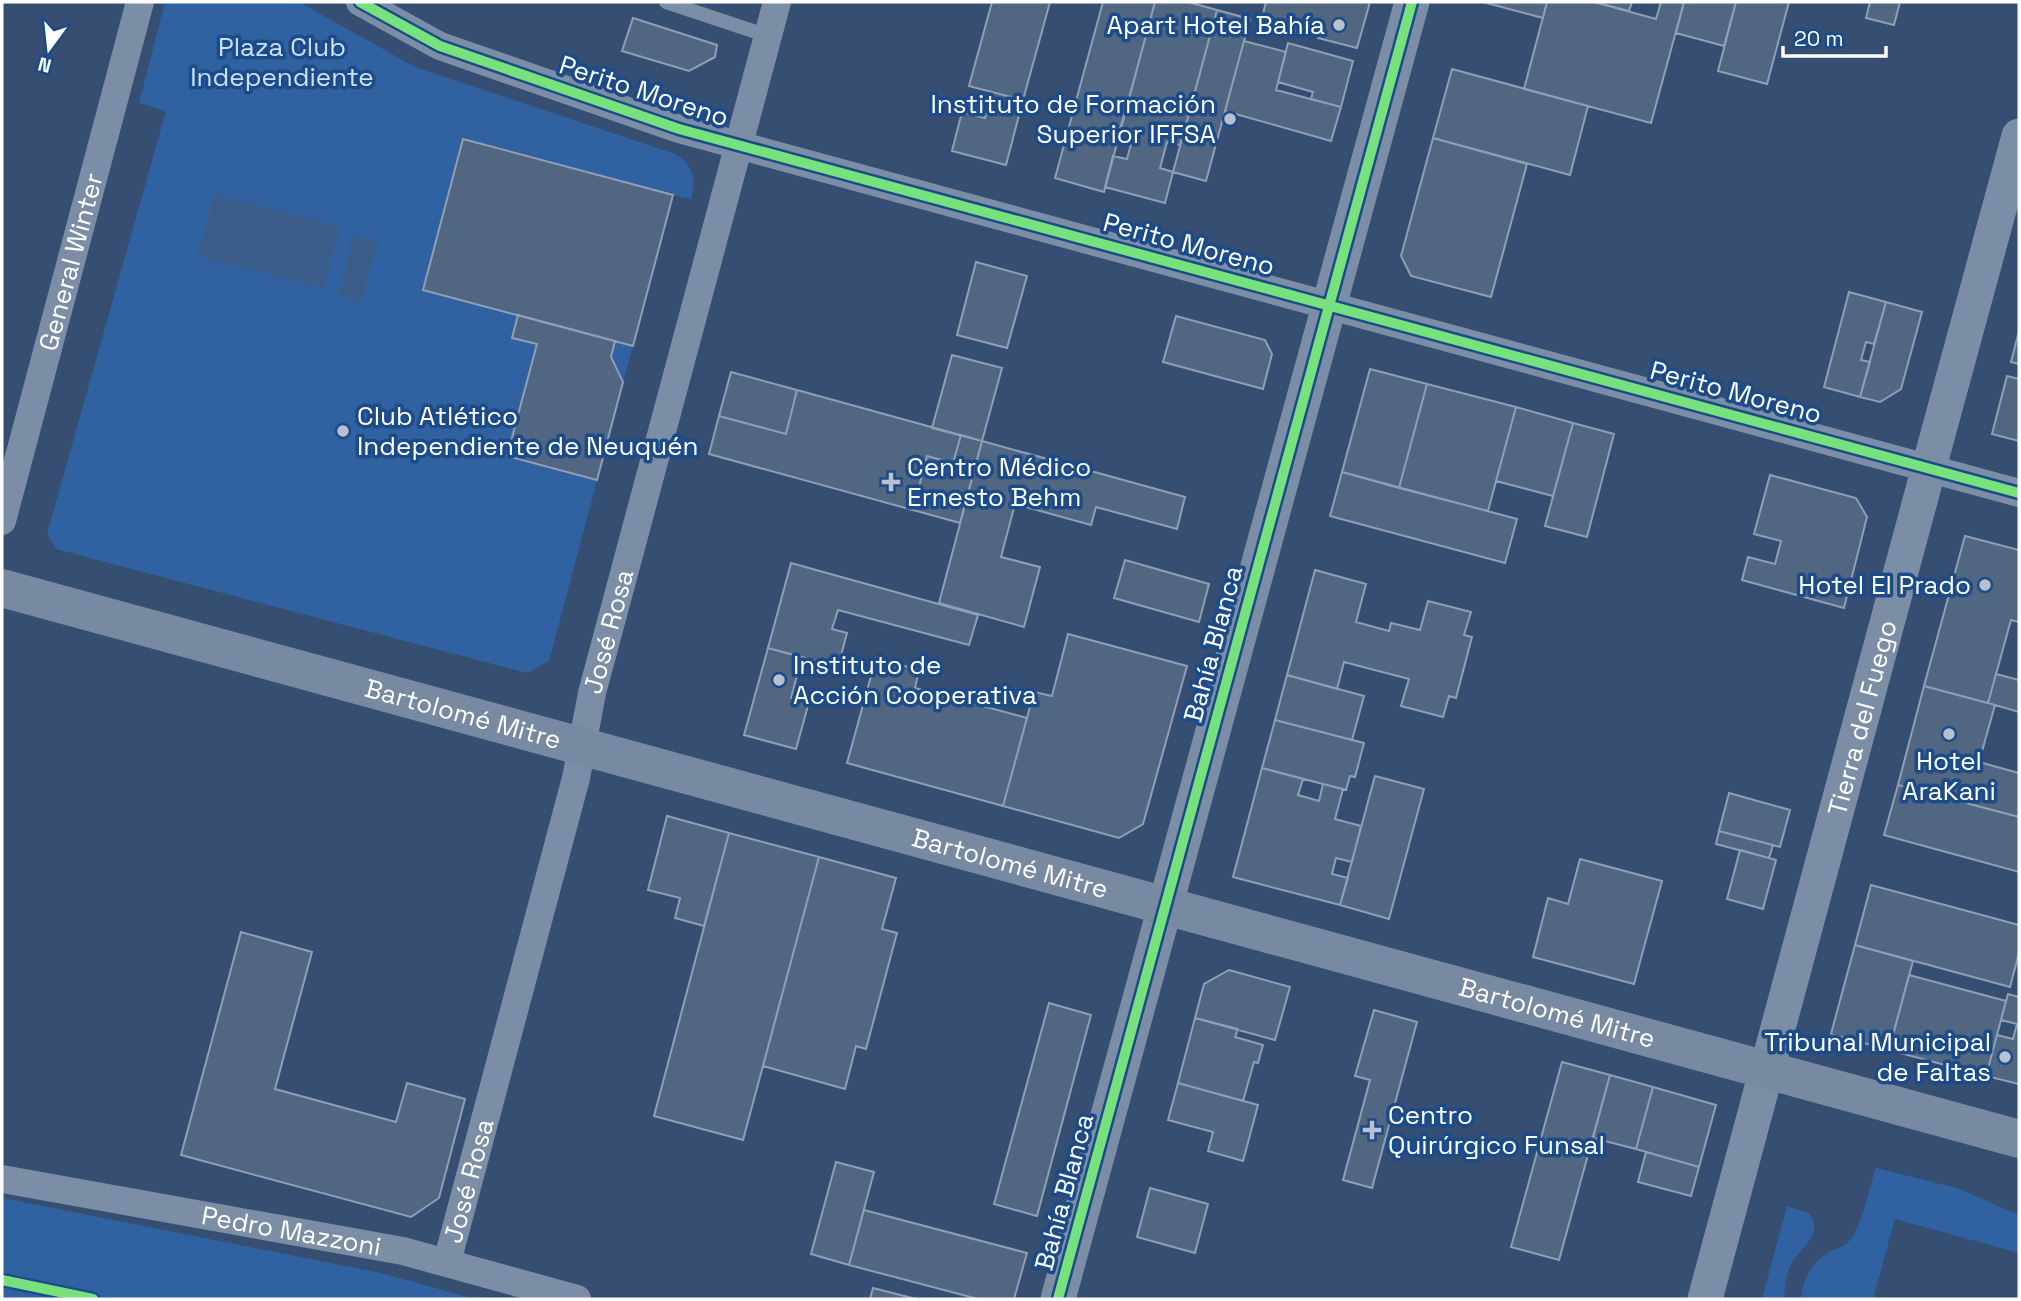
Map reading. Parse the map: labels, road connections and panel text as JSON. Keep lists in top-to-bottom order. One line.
{"streets":{"main road":["Bartolomé Mitre"],"street":["Perito Moreno","General Winter","José Rosa","Bahía Blanca","Tierra del Fuego","Pedro Mazzoni"]},"crossings":[["Perito Moreno","José Rosa"],["Perito Moreno","Bahía Blanca"],["Perito Moreno","Tierra del Fuego"],["José Rosa","Bartolomé Mitre"],["José Rosa","Pedro Mazzoni"],["Bahía Blanca","Bartolomé Mitre"],["Bartolomé Mitre","Tierra del Fuego"]],"parks":["Plaza Club Independiente"],"places":{"other":["Apart Hotel Bahía","Instituto de Formación Superior IFFSA","Club Atlético Independiente de Neuquén","Hotel El Prado","Instituto de Acción Cooperativa","Hotel AraKani","Tribunal Municipal de Faltas"],"health":["Centro Médico Ernesto Behm","Centro Quirúrgico Funsal"]},"scale_bar":"20 m","north":"bottom"}
